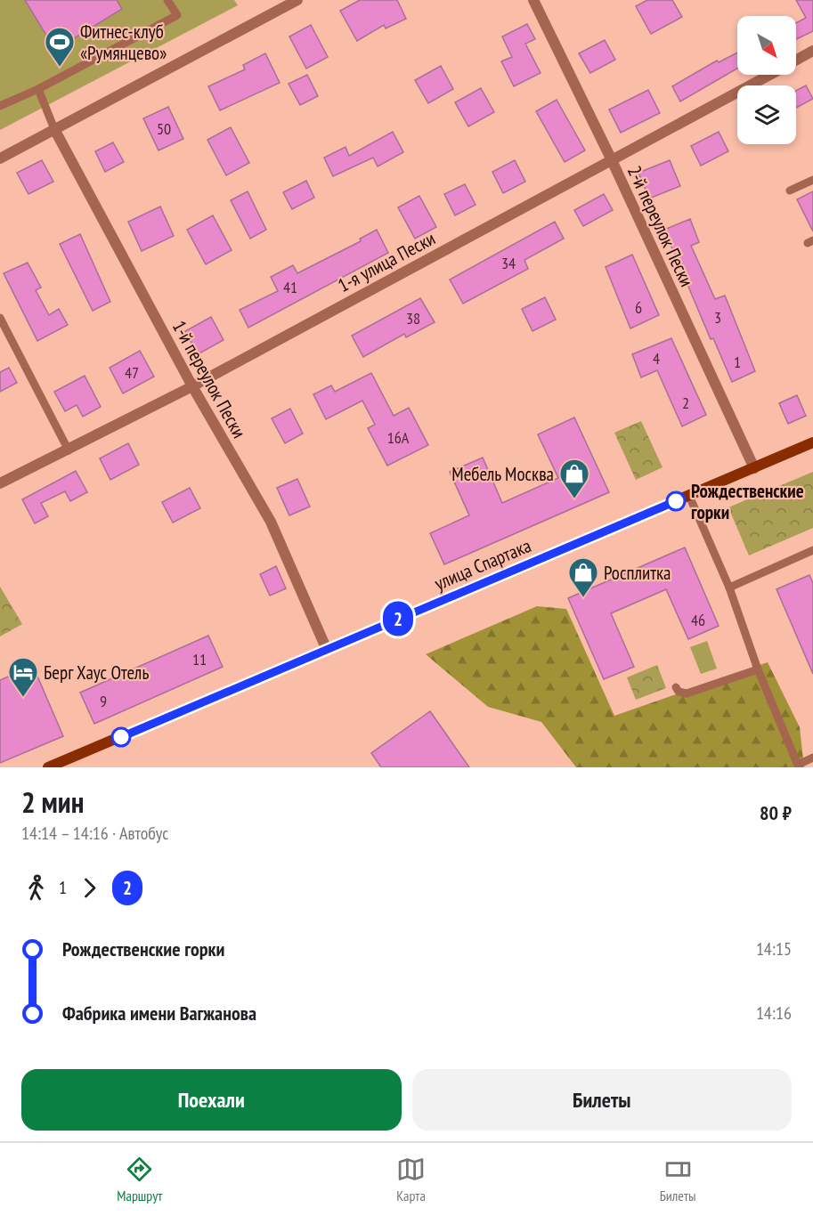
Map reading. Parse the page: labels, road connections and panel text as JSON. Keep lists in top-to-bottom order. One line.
{"streets":{"main road":["улица Спартака"],"street":["2-й переулок Пески","1-я улица Пески","1-й переулок Пески"]},"crossings":[["2-й переулок Пески","1-я улица Пески"],["2-й переулок Пески","улица Спартака"],["1-я улица Пески","1-й переулок Пески"],["1-й переулок Пески","улица Спартака"]],"places":{"sports":["Фитнес-клуб «Румянцево»"],"shop":["Мебель Москва","Росплитка"],"other":["Рождественские горки"],"hotel":["Берг Хаус Отель"]},"lines":["bus line 2"],"house_numbers":["50","34","41","6","3","38","4","1","47","2","16А","46","11","9"],"north":"bottom right","page":{"on_map":"2","heading":["2 мин","14:14 – 14:16 · Автобус","80 ₽"],"legs":["1","2"],"list":[{"name":"Рождественские горки","value":"14:15"},{"name":"Фабрика имени Вагжанова","value":"14:16"}],"buttons":["Поехали","Билеты"],"tabs":["Маршрут","Карта","Билеты"]}}
